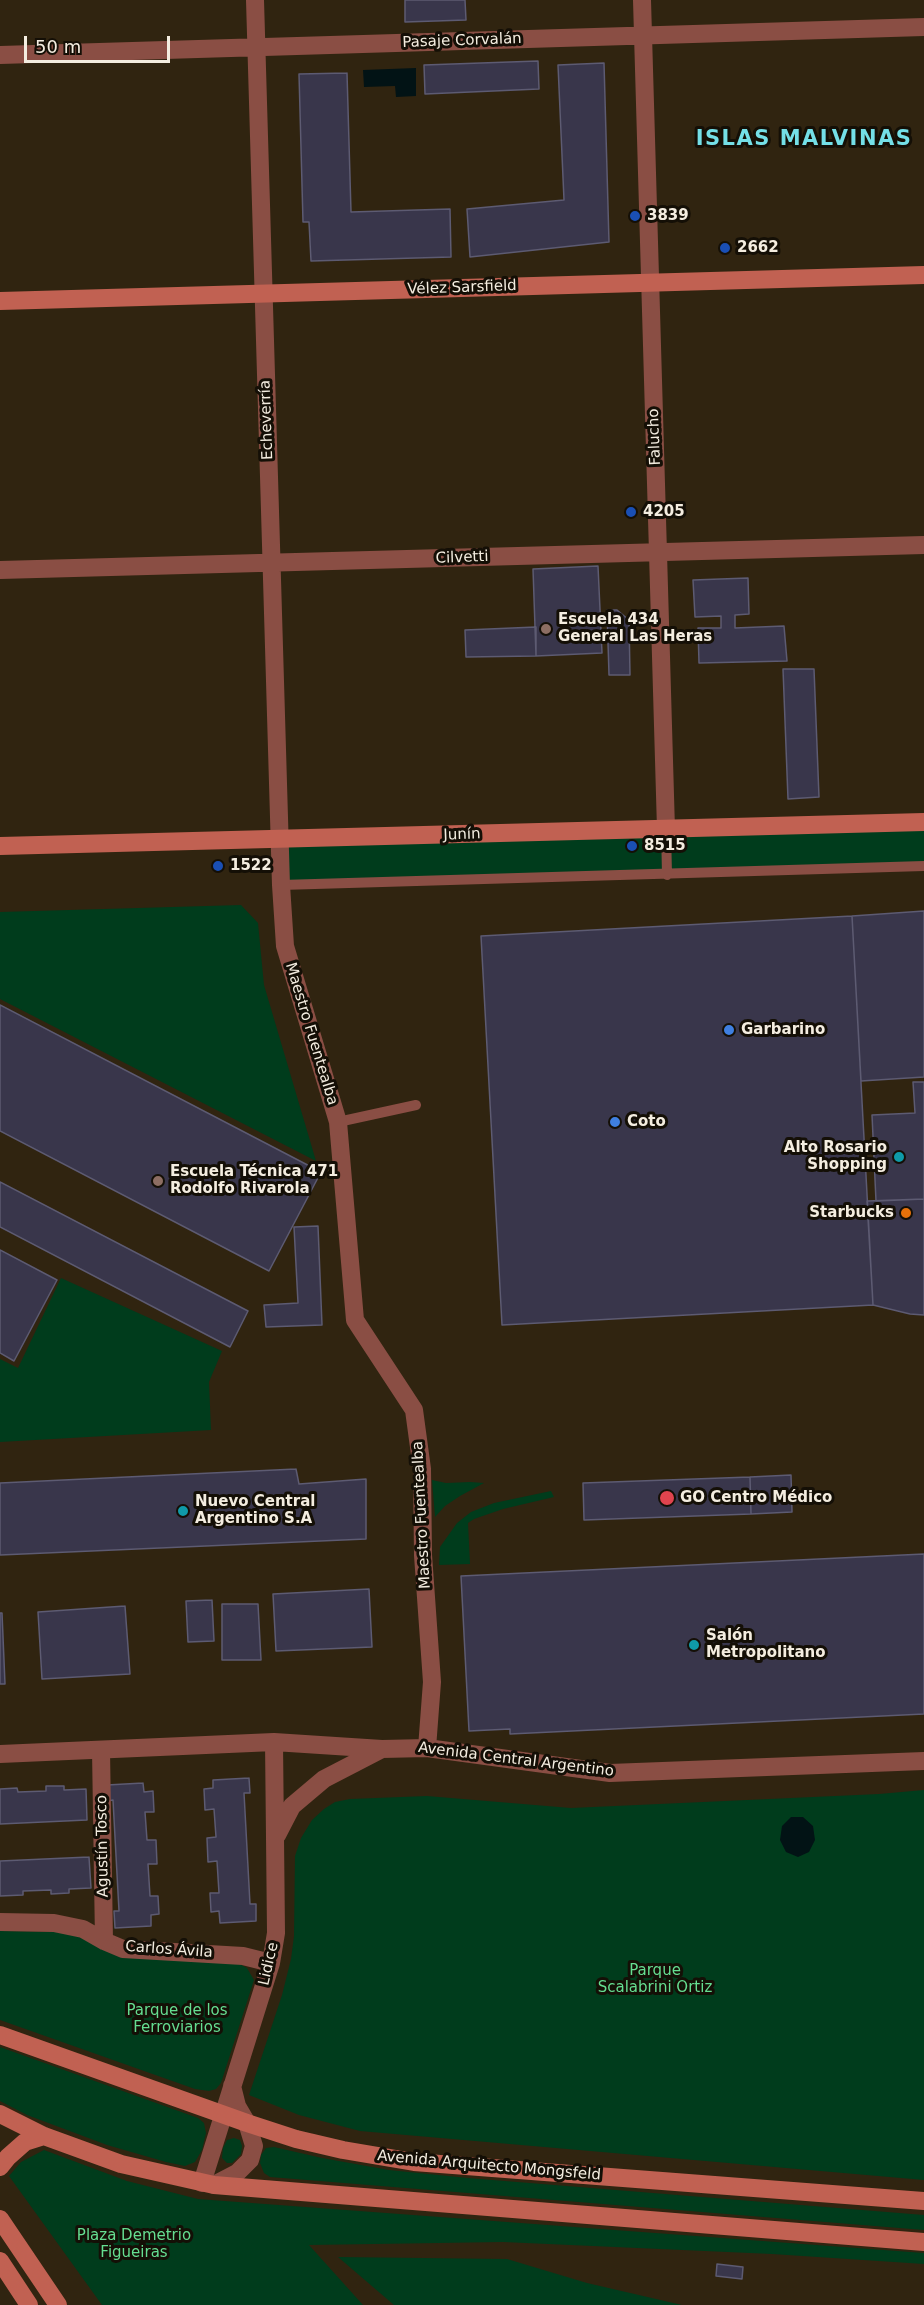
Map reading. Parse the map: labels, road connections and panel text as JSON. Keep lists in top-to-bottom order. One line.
{"streets":{"main road":["Vélez Sarsfield","Junín","Avenida Arquitecto Mongsfeld"],"street":["Pasaje Corvalán","Echeverría","Falucho","Cilvetti","Maestro Fuentealba","Avenida Central Argentino","Agustín Tosco","Carlos Ávila","Lidice"]},"crossings":[["Pasaje Corvalán","Echeverría"],["Pasaje Corvalán","Falucho"],["Vélez Sarsfield","Echeverría"],["Vélez Sarsfield","Falucho"],["Echeverría","Cilvetti"],["Echeverría","Junín"],["Echeverría","Maestro Fuentealba"],["Falucho","Cilvetti"],["Falucho","Junín"],["Junín","Maestro Fuentealba"],["Maestro Fuentealba","Avenida Central Argentino"],["Avenida Central Argentino","Agustín Tosco"],["Avenida Central Argentino","Lidice"],["Agustín Tosco","Carlos Ávila"],["Carlos Ávila","Lidice"],["Lidice","Avenida Arquitecto Mongsfeld"]],"districts":["ISLAS MALVINAS"],"parks":["Parque Scalabrini Ortiz","Parque de los Ferroviarios","Plaza Demetrio Figueiras"],"places":["3839","2662","4205","Escuela 434 General Las Heras","8515","1522","Garbarino","Coto","Alto Rosario Shopping","Escuela Técnica 471 Rodolfo Rivarola","Starbucks","GO Centro Médico","Nuevo Central Argentino S.A","Salón Metropolitano"],"scale_bar":"50 m"}
